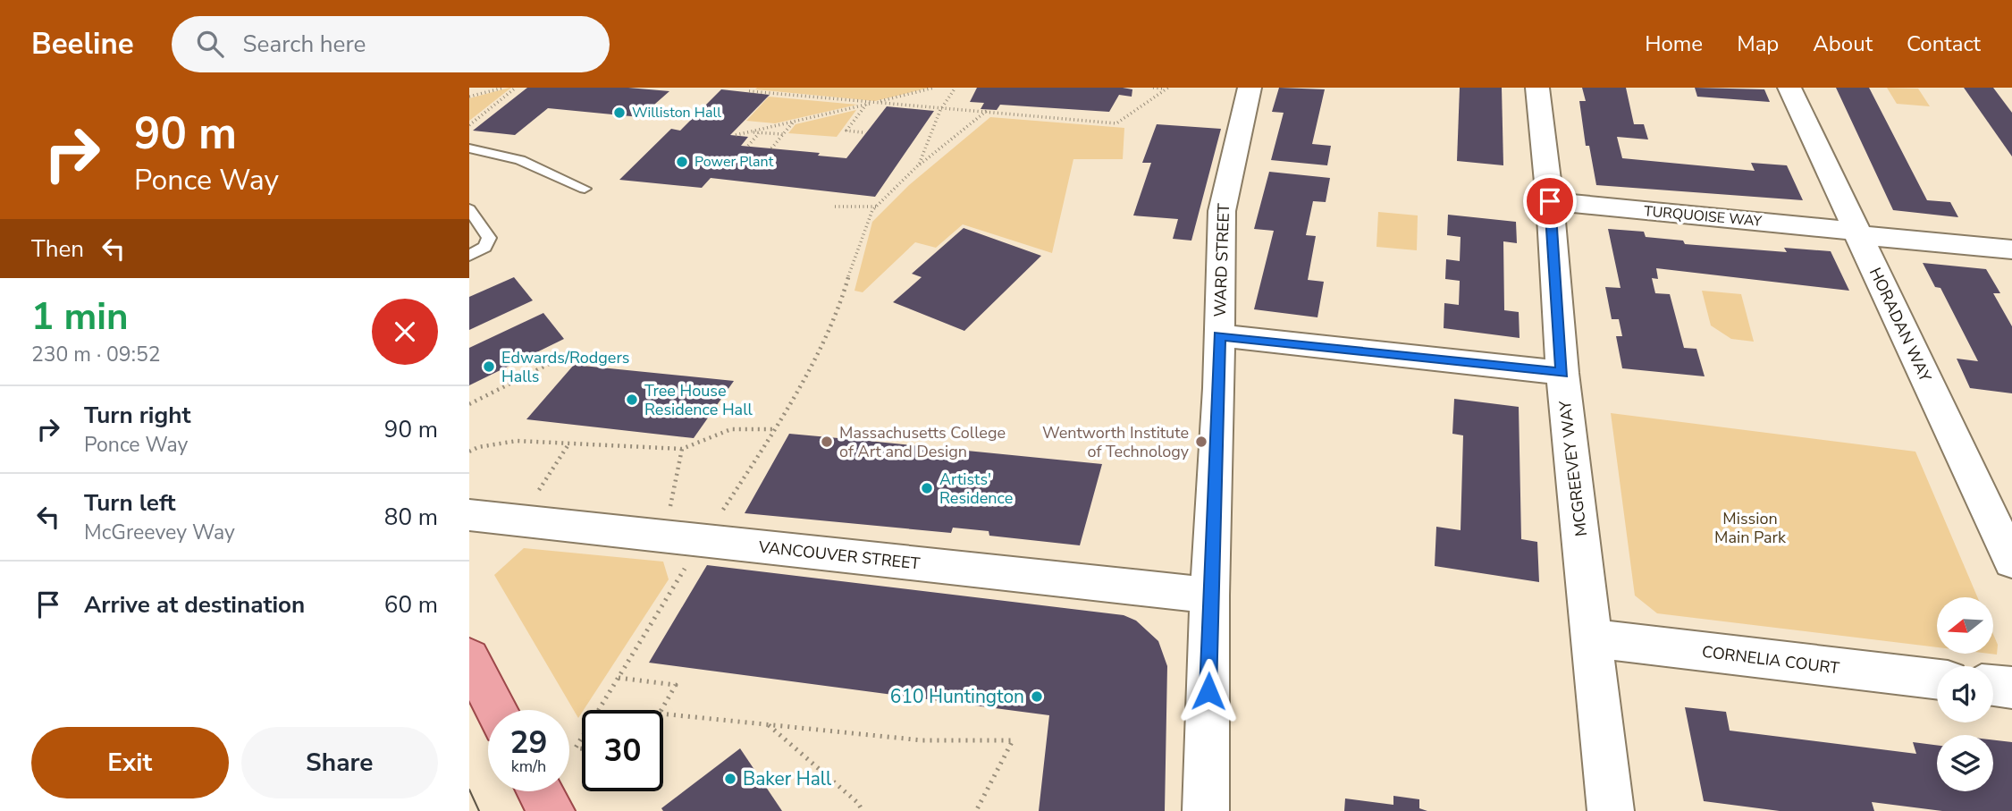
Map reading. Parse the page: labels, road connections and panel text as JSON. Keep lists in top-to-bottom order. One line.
{"streets":{"street":["TURQUOISE WAY","WARD STREET","HORADAN WAY","MCGREEVEY WAY","VANCOUVER STREET","CORNELIA COURT"]},"crossings":[["TURQUOISE WAY","HORADAN WAY"],["TURQUOISE WAY","MCGREEVEY WAY"],["WARD STREET","VANCOUVER STREET"],["MCGREEVEY WAY","CORNELIA COURT"]],"parks":["Mission Main Park"],"places":["Williston Hall","Power Plant","Edwards/Rodgers Halls","Tree House Residence Hall","Massachusetts College of Art and Design","Wentworth Institute of Technology","Artists' Residence","610 Huntington","Baker Hall"],"north":"left","page":{"header":"Beeline","search":"Search here","nav":["Home","Map","About","Contact"],"turn":["90 m","Ponce Way"],"then":"Then","heading":["1 min","230 m · 09:52"],"list":[{"name":"Turn right","note":"Ponce Way","value":"90 m"},{"name":"Turn left","note":"McGreevey Way","value":"80 m"},{"name":"Arrive at destination","value":"60 m"}],"speed":"29 km/h","limit":"30","buttons":["Exit","Share"]}}
